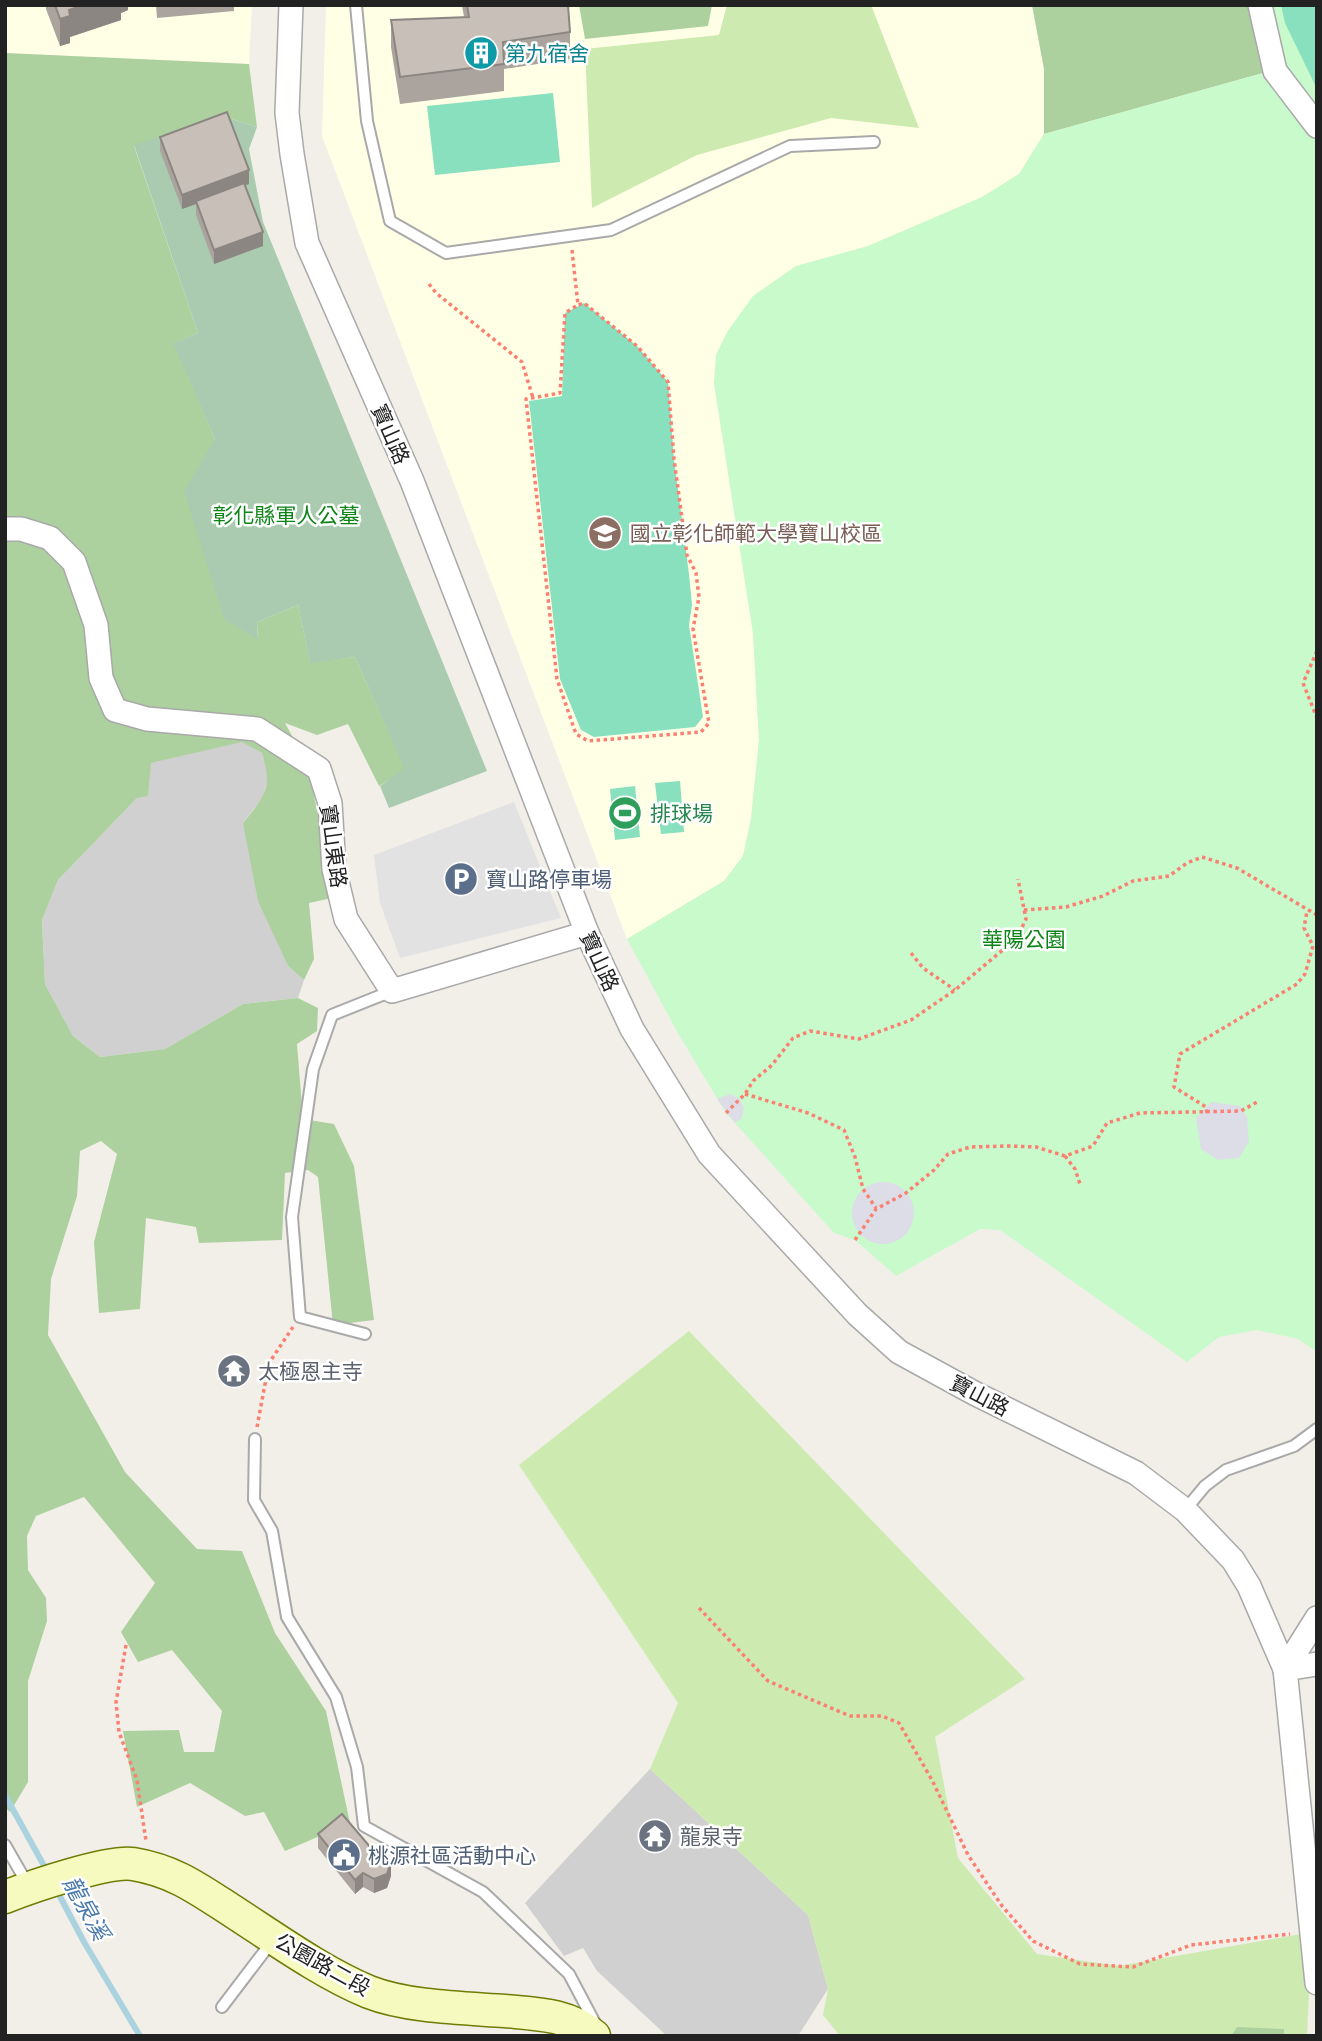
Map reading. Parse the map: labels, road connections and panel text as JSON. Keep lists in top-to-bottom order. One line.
{"streets":{"main road":["公園路二段"],"street":["寶山路","寶山東路"]},"water":["龍泉溪"],"parks":["彰化縣軍人公墓","華陽公園"],"places":{"building":["第九宿舍"],"school or university":["國立彰化師範大學寶山校區"],"sports":["排球場"],"parking":["寶山路停車場"],"temple":["太極恩主寺","龍泉寺"],"public building":["桃源社區活動中心"]}}
